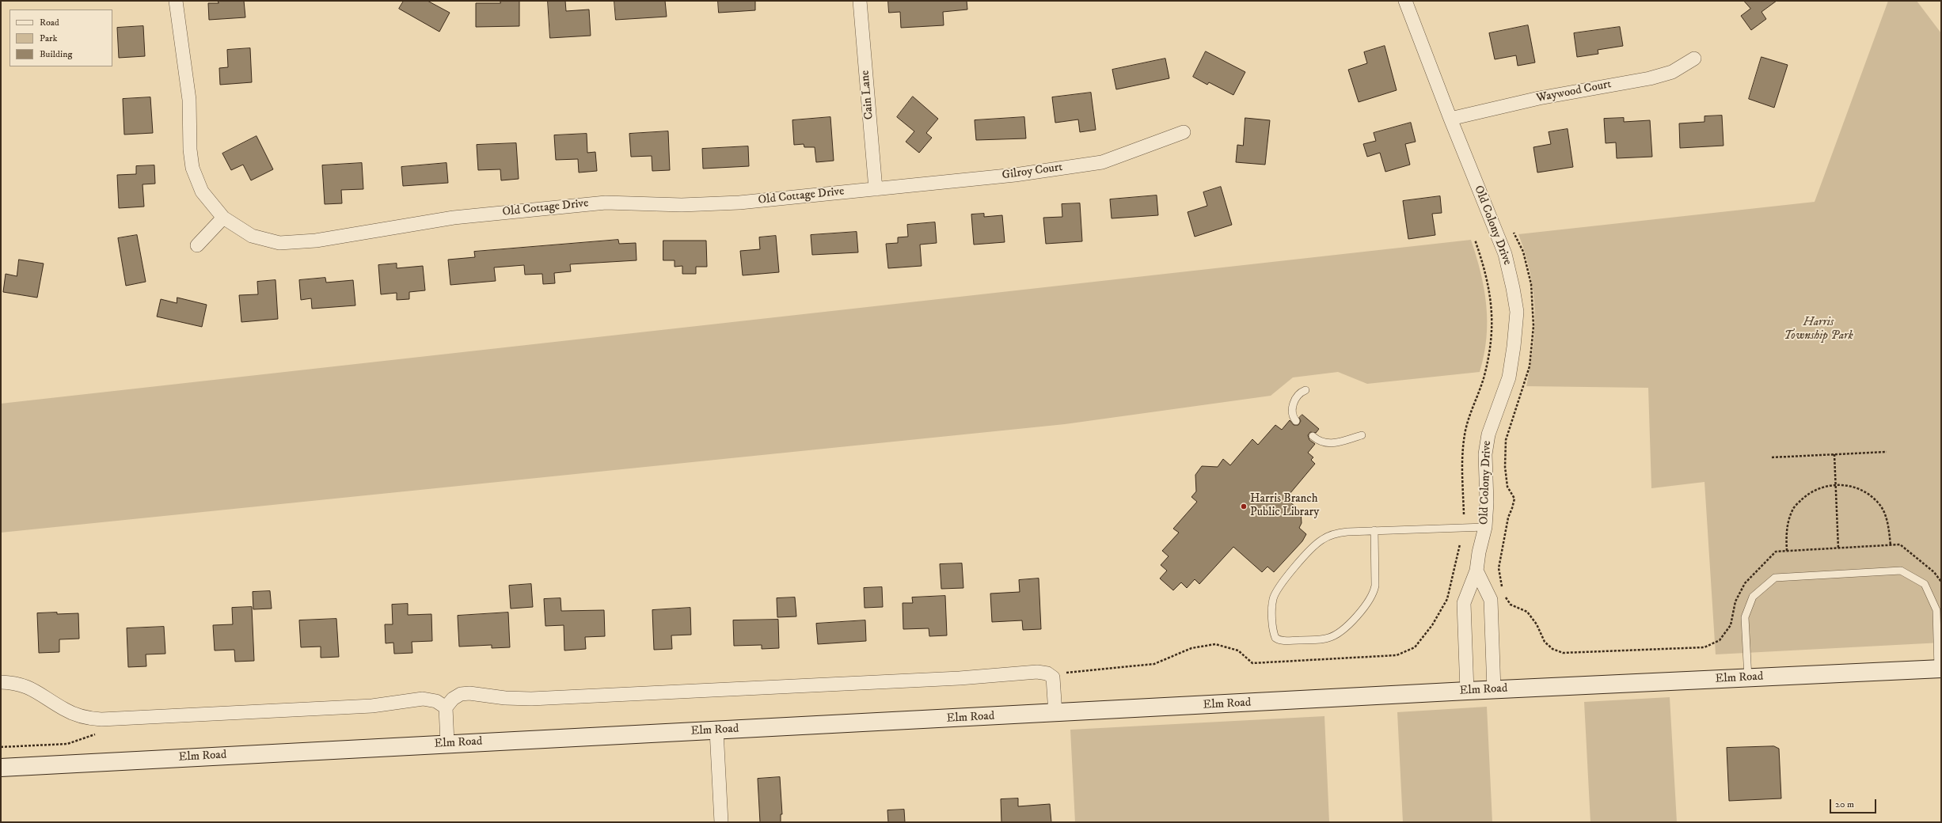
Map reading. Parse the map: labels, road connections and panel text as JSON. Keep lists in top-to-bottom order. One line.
{"streets":{"street":["Waywood Court","Cain Lane","Gilroy Court","Old Cottage Drive","Old Colony Drive","Elm Road"]},"crossings":[["Waywood Court","Old Colony Drive"],["Cain Lane","Gilroy Court"],["Cain Lane","Old Cottage Drive"],["Gilroy Court","Old Cottage Drive"],["Old Colony Drive","Elm Road"]],"parks":["Harris Township Park"],"places":["Harris Branch Public Library"],"legend":["Road","Park","Building"],"scale_bar":"20 m"}
